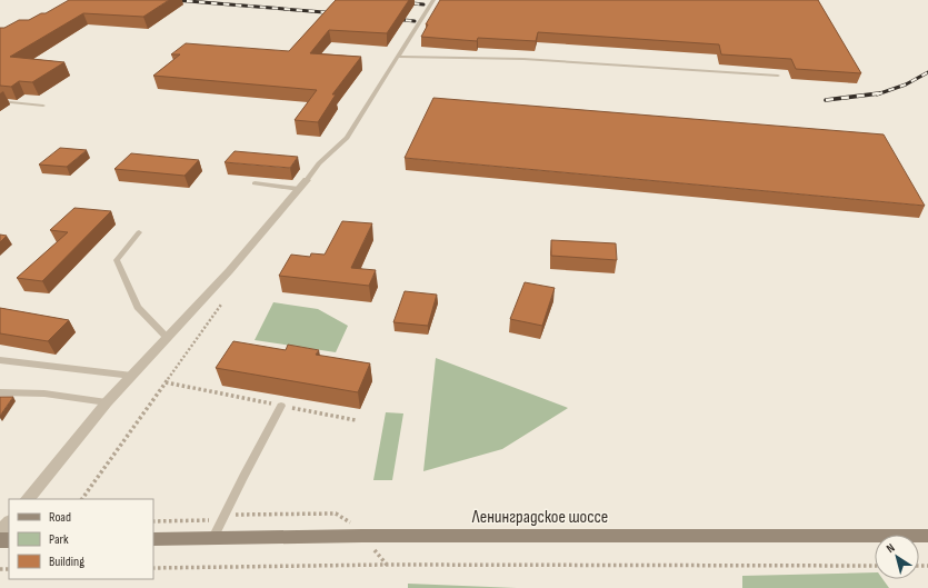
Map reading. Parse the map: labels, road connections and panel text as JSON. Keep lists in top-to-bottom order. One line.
{"streets":{"main road":["Ленинградское шоссе"]},"legend":["Road","Park","Building"],"north":"top left"}
